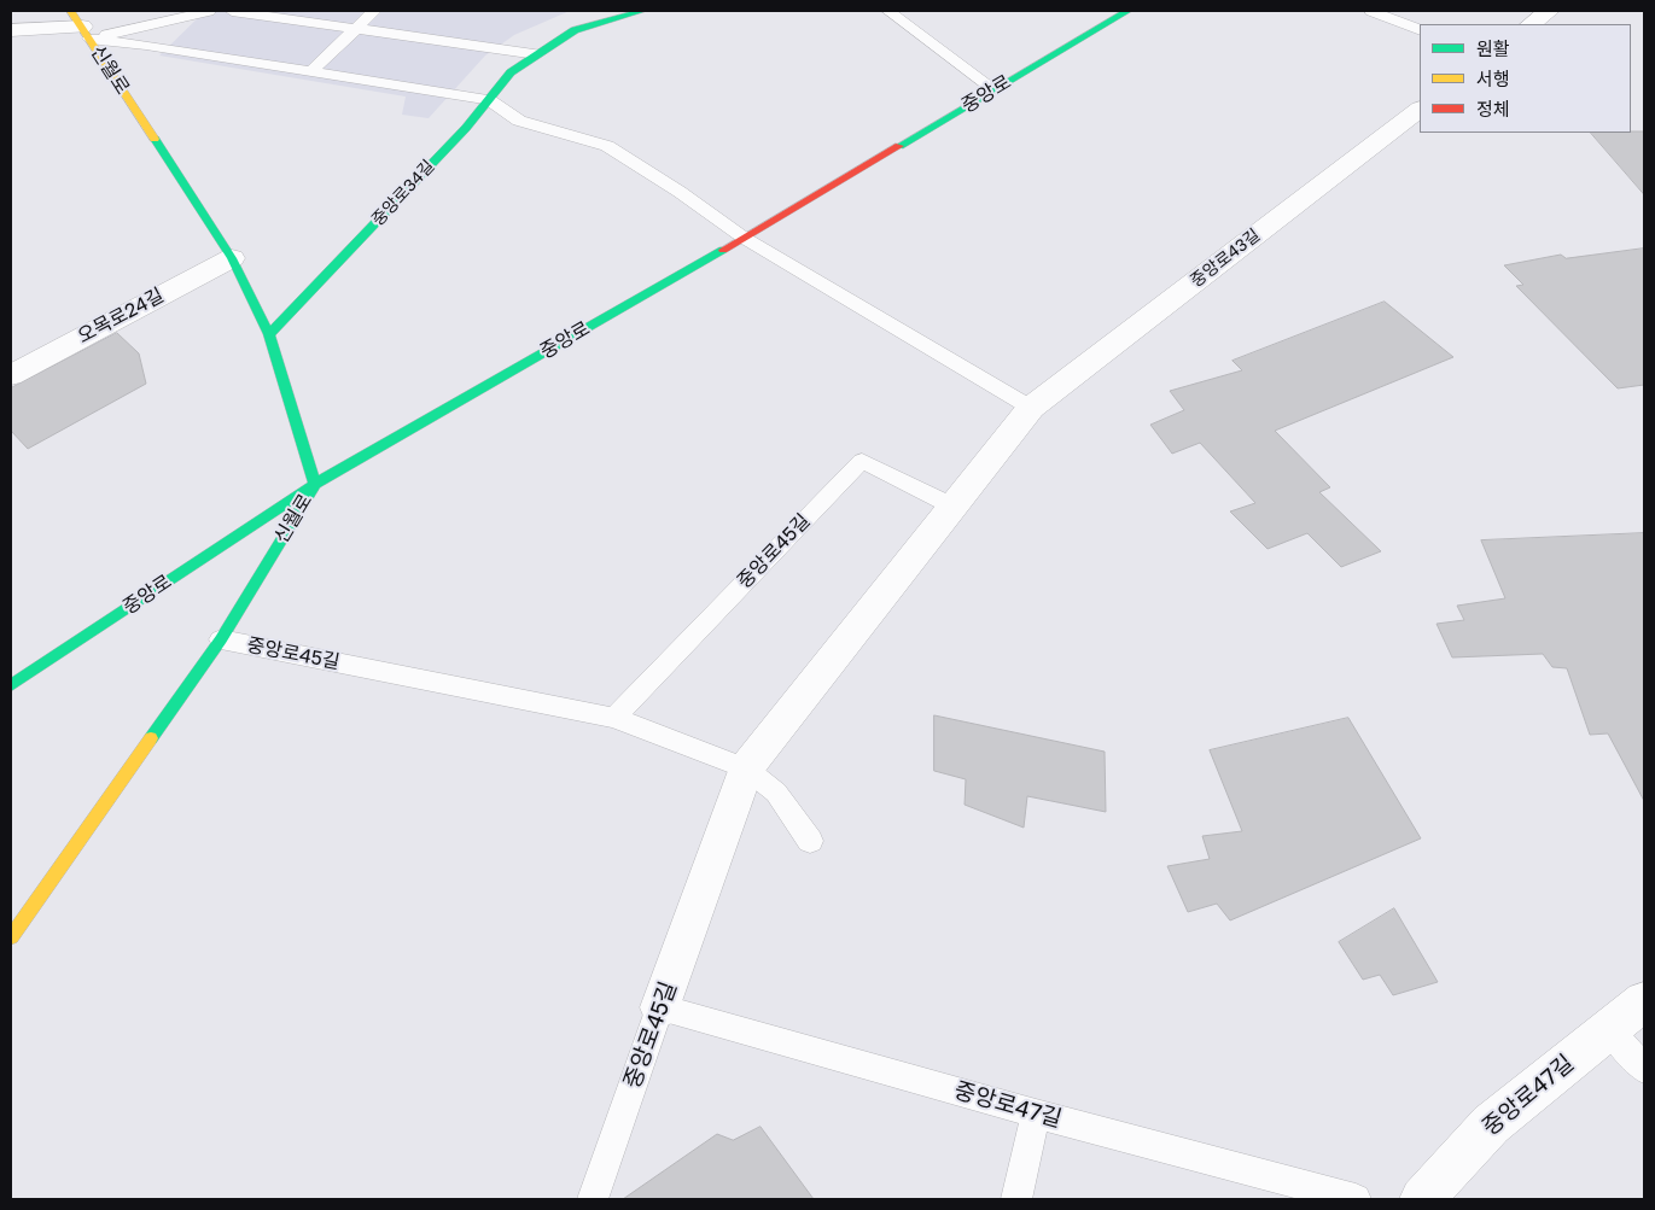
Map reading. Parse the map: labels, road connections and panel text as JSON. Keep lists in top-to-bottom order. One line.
{"streets":{"main road":["신월로","중앙로","중앙로34길"],"street":["중앙로43길","오목로24길","중앙로45길","중앙로47길"]},"crossings":[["신월로","중앙로"],["신월로","중앙로34길"],["신월로","오목로24길"],["신월로","중앙로45길"],["중앙로43길","중앙로45길"],["중앙로45길","중앙로47길"]],"legend":["원활","서행","정체"]}
